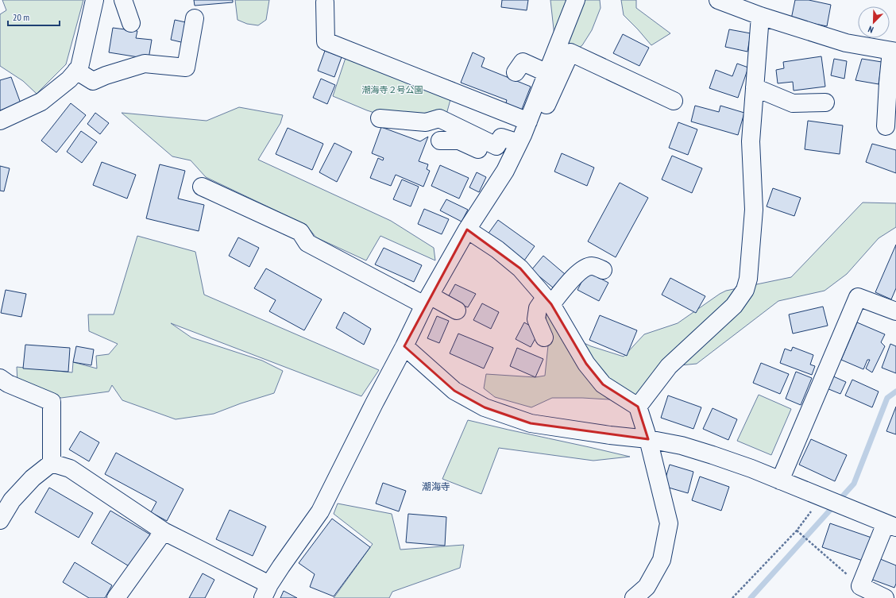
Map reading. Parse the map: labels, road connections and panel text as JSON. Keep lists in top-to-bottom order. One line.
{"districts":["潮海寺"],"parks":["潮海寺２号公園"],"scale_bar":"20 m","north":"bottom left"}
